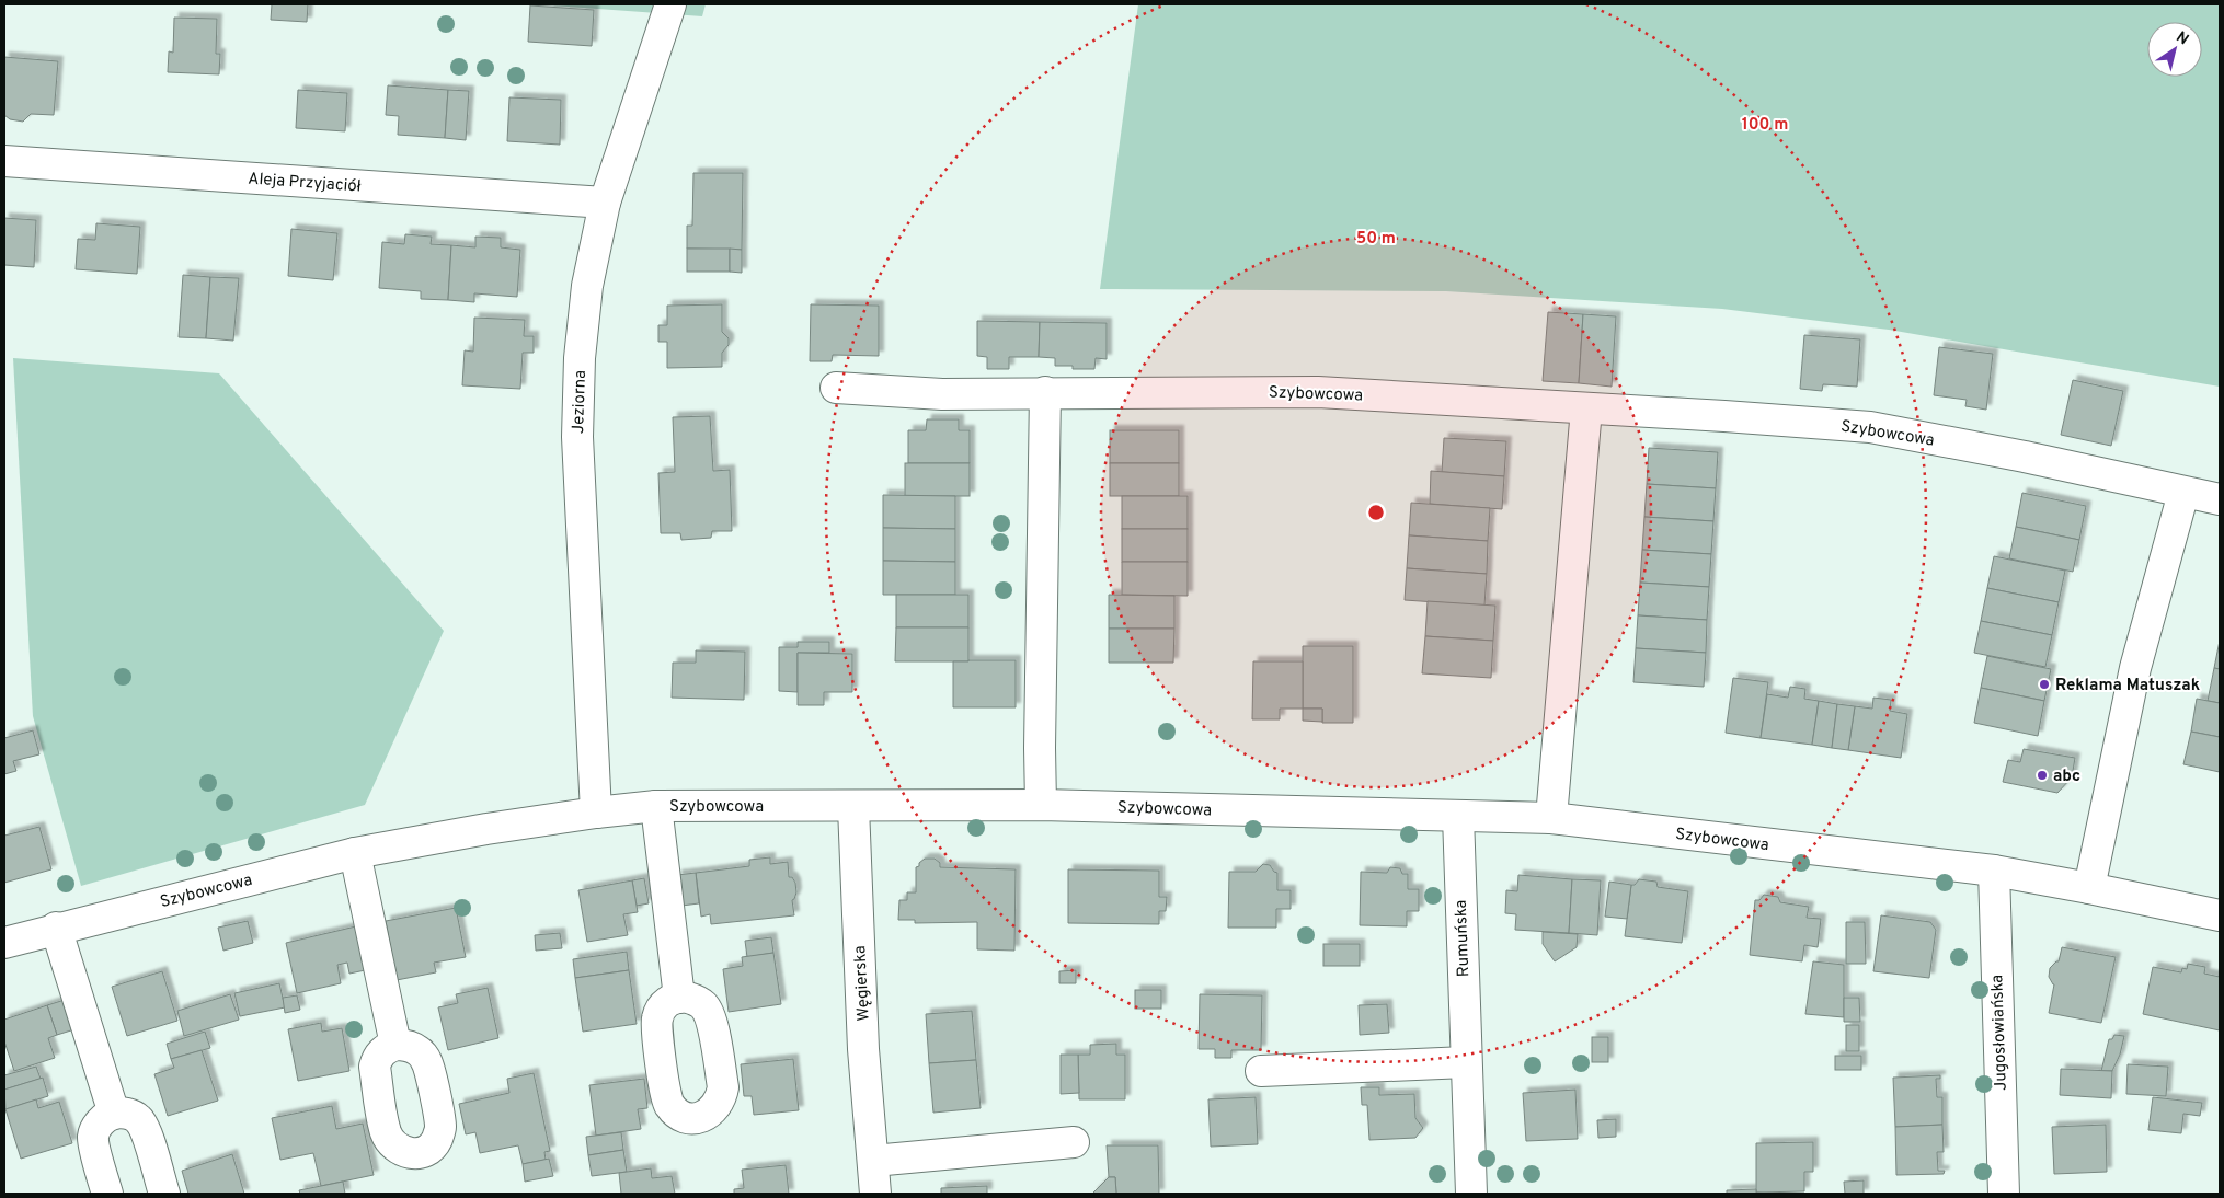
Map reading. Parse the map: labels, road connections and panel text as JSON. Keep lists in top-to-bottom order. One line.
{"streets":{"street":["Aleja Przyjaciół","Szybowcowa","Jeziorna","Rumuńska","Węgierska","Jugosłowiańska"]},"crossings":[["Aleja Przyjaciół","Jeziorna"],["Szybowcowa","Jeziorna"],["Szybowcowa","Rumuńska"],["Szybowcowa","Węgierska"],["Szybowcowa","Jugosłowiańska"]],"places":["Reklama Matuszak","abc"],"north":"top right","rings":["100 m","50 m"]}
